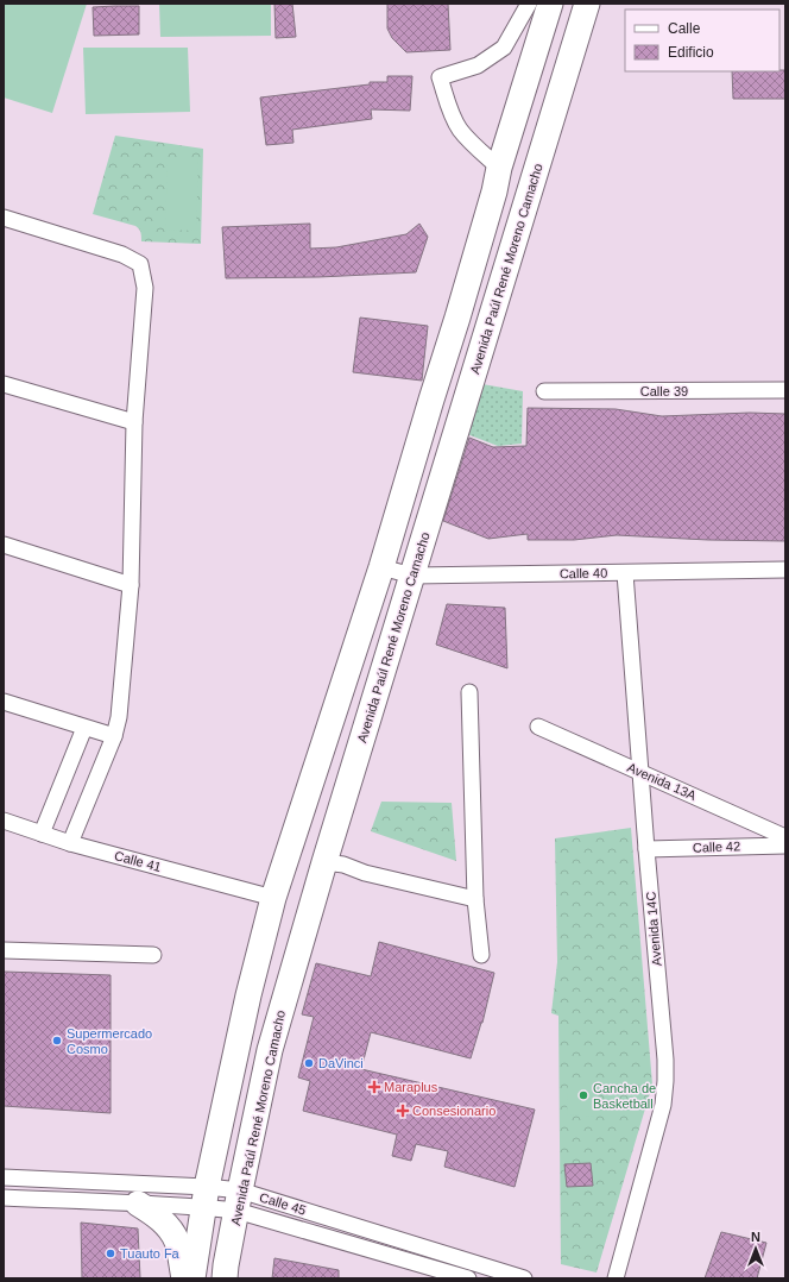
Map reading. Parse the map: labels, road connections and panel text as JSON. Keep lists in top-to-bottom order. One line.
{"streets":{"main road":["Avenida Paúl René Moreno Camacho"],"street":["Calle 39","Calle 40","Avenida 13A","Calle 42","Calle 41","Avenida 14C","Calle 45"]},"crossings":[["Avenida Paúl René Moreno Camacho","Calle 40"],["Avenida Paúl René Moreno Camacho","Calle 45"],["Calle 40","Avenida 14C"],["Calle 42","Avenida 14C"]],"places":{"other":["Supermercado Cosmo","DaVinci","Cancha de Basketball","Tuauto Fa"],"health":["Maraplus","Consesionario"]},"legend":["Calle","Edificio"],"north":"top"}
